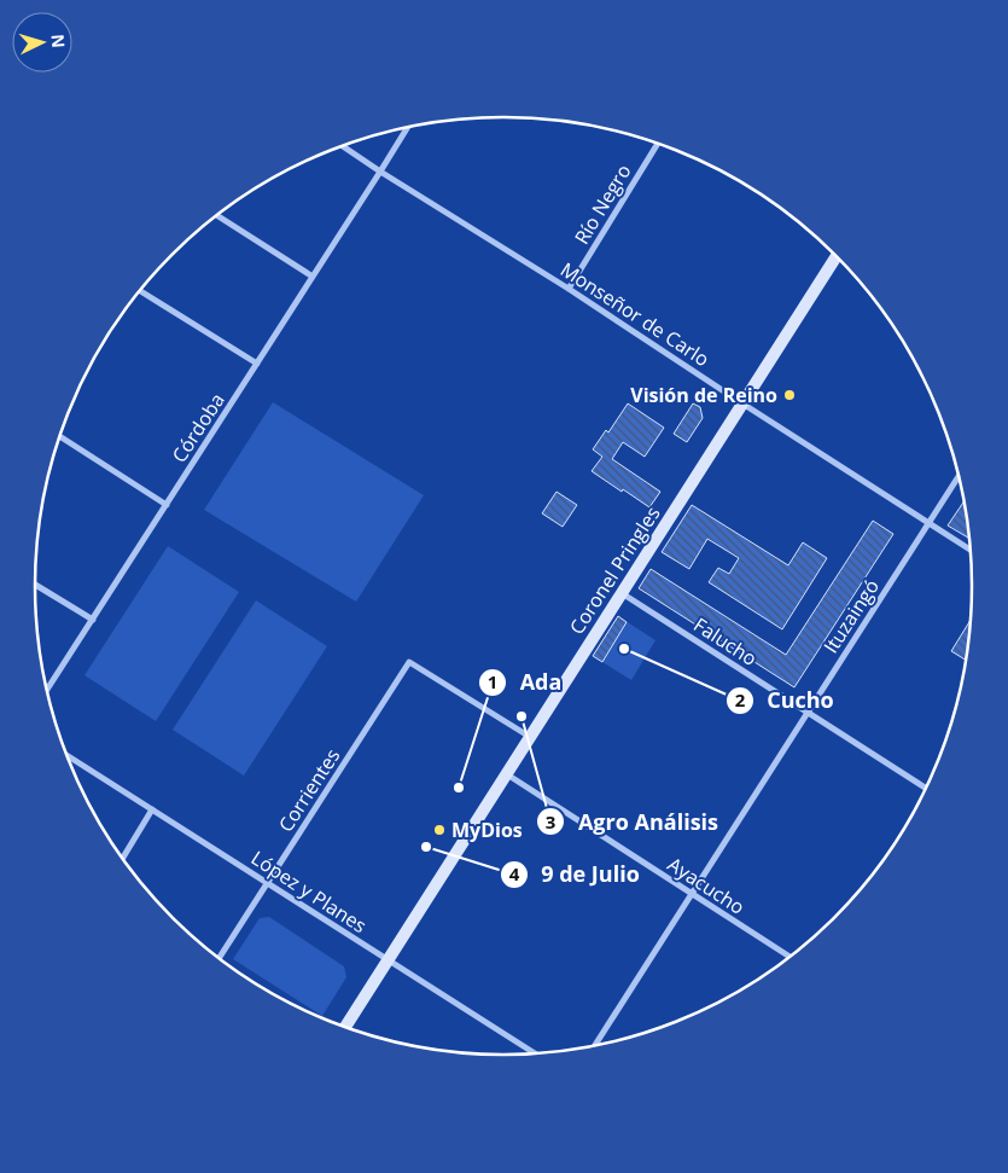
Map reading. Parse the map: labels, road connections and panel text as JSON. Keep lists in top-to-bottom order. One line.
{"streets":{"main road":["Coronel Pringles"],"street":["Río Negro","Monseñor de Carlo","Córdoba","Ituzaingó","Falucho","Corrientes","Ayacucho","López y Planes"]},"crossings":[["Río Negro","Monseñor de Carlo"],["Monseñor de Carlo","Córdoba"],["Monseñor de Carlo","Coronel Pringles"],["Monseñor de Carlo","Ituzaingó"],["Coronel Pringles","Falucho"],["Coronel Pringles","Corrientes"],["Coronel Pringles","Ayacucho"],["Coronel Pringles","López y Planes"],["Ituzaingó","Falucho"],["Ituzaingó","Ayacucho"],["Corrientes","López y Planes"]],"places":["Visión de Reino","Cucho","Agro Análisis","Ada","MyDios","9 de Julio"],"north":"right"}
